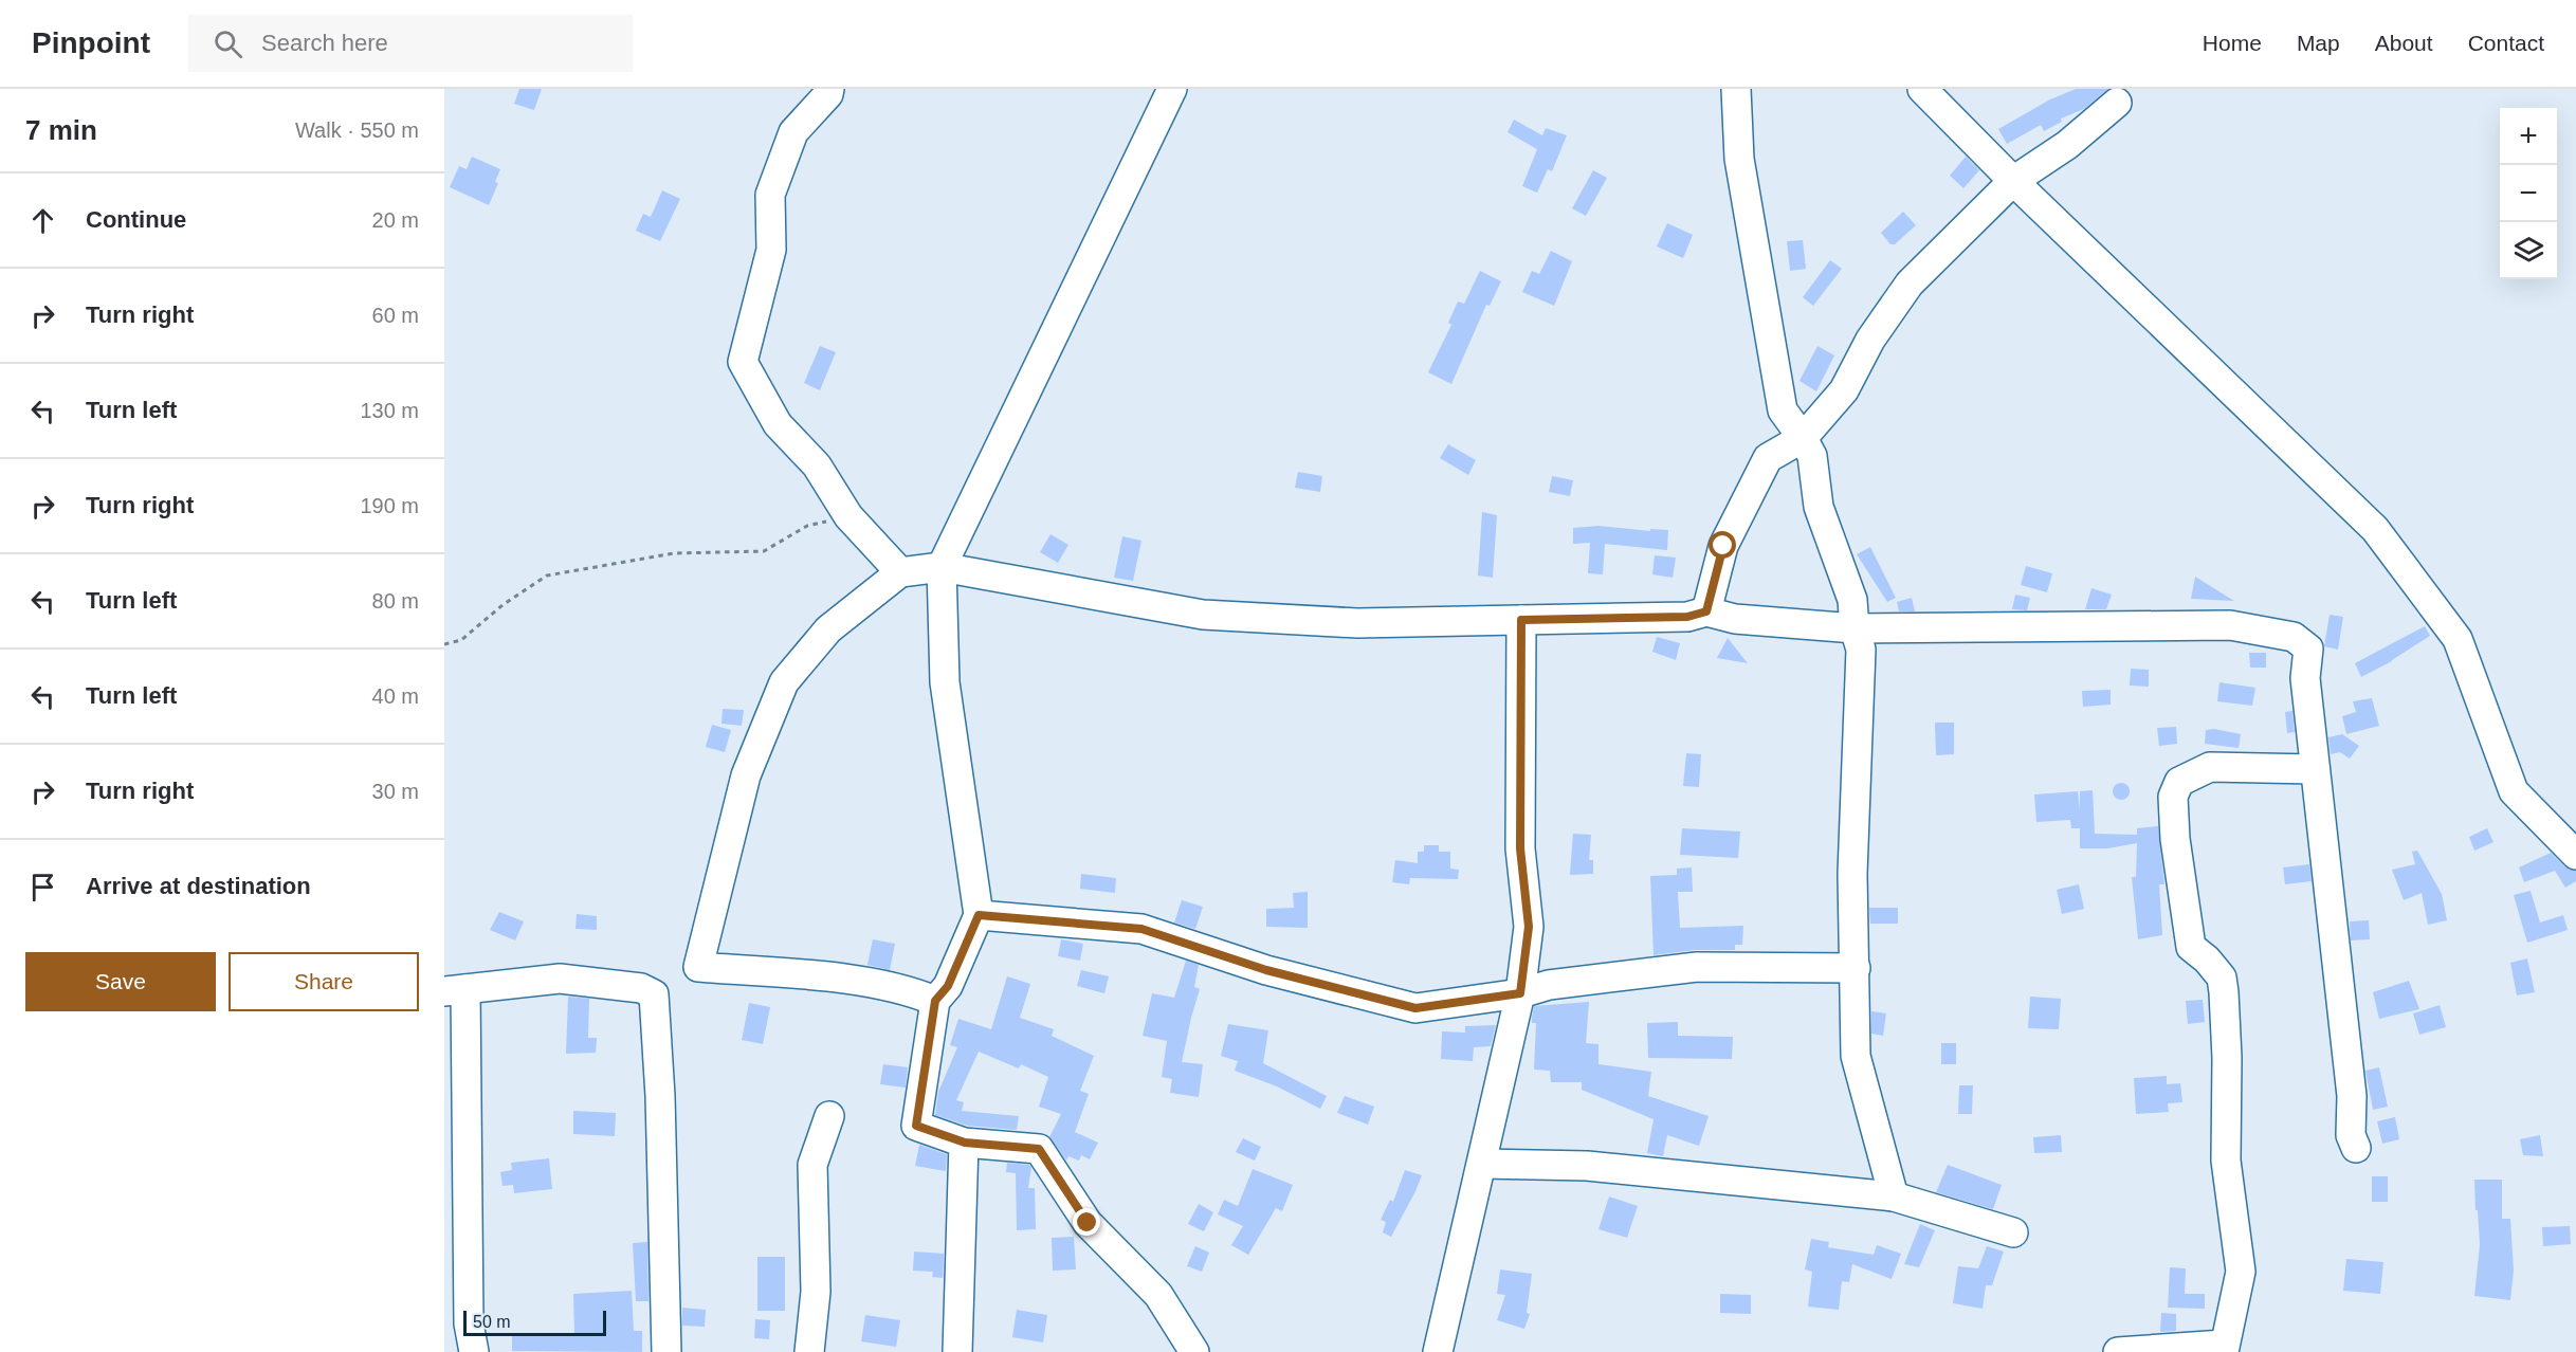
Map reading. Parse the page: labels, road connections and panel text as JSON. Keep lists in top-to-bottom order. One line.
{"scale_bar":"50 m","page":{"header":"Pinpoint","search":"Search here","nav":["Home","Map","About","Contact"],"heading":["7 min","Walk · 550 m"],"map_buttons":["+","−"],"list":[["Continue","20 m"],["Turn right","60 m"],["Turn left","130 m"],["Turn right","190 m"],["Turn left","80 m"],["Turn left","40 m"],["Turn right","30 m"],"Arrive at destination"],"buttons":["Save","Share"],"scale":"50 m"}}
